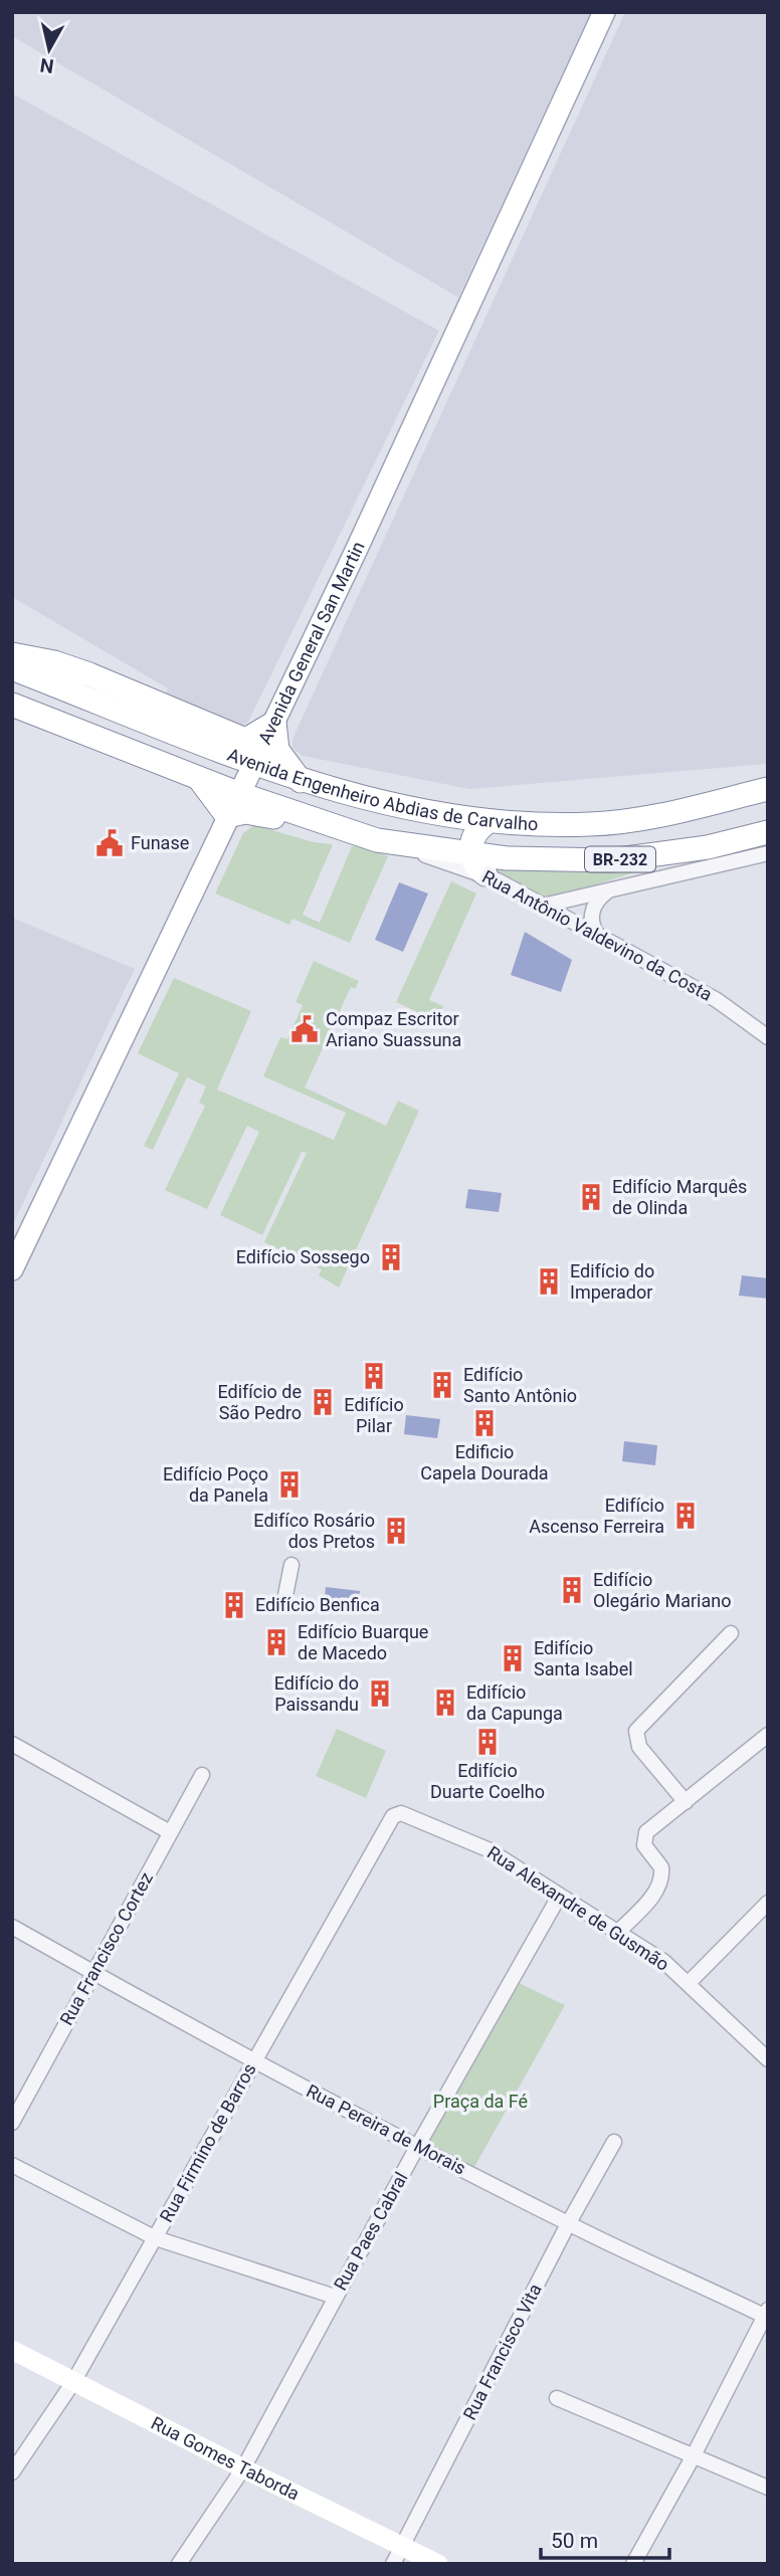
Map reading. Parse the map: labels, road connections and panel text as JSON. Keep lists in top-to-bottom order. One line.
{"streets":{"highway":["Avenida Engenheiro Abdias de Carvalho","BR-232"],"main road":["Avenida General San Martin","Rua Gomes Taborda"],"street":["Rua Antônio Valdevino da Costa","Rua Alexandre de Gusmão","Rua Francisco Cortez","Rua Pereira de Morais","Rua Firmino de Barros","Rua Paes Cabral","Rua Francisco Vita"]},"crossings":[["Avenida General San Martin","Avenida Engenheiro Abdias de Carvalho"],["Avenida Engenheiro Abdias de Carvalho","Rua Antônio Valdevino da Costa"],["Rua Alexandre de Gusmão","Rua Firmino de Barros"],["Rua Alexandre de Gusmão","Rua Paes Cabral"],["Rua Francisco Cortez","Rua Pereira de Morais"],["Rua Pereira de Morais","Rua Firmino de Barros"],["Rua Pereira de Morais","Rua Paes Cabral"],["Rua Pereira de Morais","Rua Francisco Vita"],["Rua Firmino de Barros","Rua Gomes Taborda"],["Rua Paes Cabral","Rua Gomes Taborda"],["Rua Francisco Vita","Rua Gomes Taborda"]],"parks":["Praça da Fé"],"places":{"public building":["Funase","Compaz Escritor Ariano Suassuna"],"building":["Edifício Marquês de Olinda","Edifício Sossego","Edifício do Imperador","Edifício Pilar","Edifício Santo Antônio","Edifício de São Pedro","Edificio Capela Dourada","Edifício Poço da Panela","Edifício Ascenso Ferreira","Edifíco Rosário dos Pretos","Edifício Olegário Mariano","Edifício Benfica","Edifício Buarque de Macedo","Edifício Santa Isabel","Edifício do Paissandu","Edifício da Capunga","Edifício Duarte Coelho"]},"scale_bar":"50 m","north":"bottom"}
